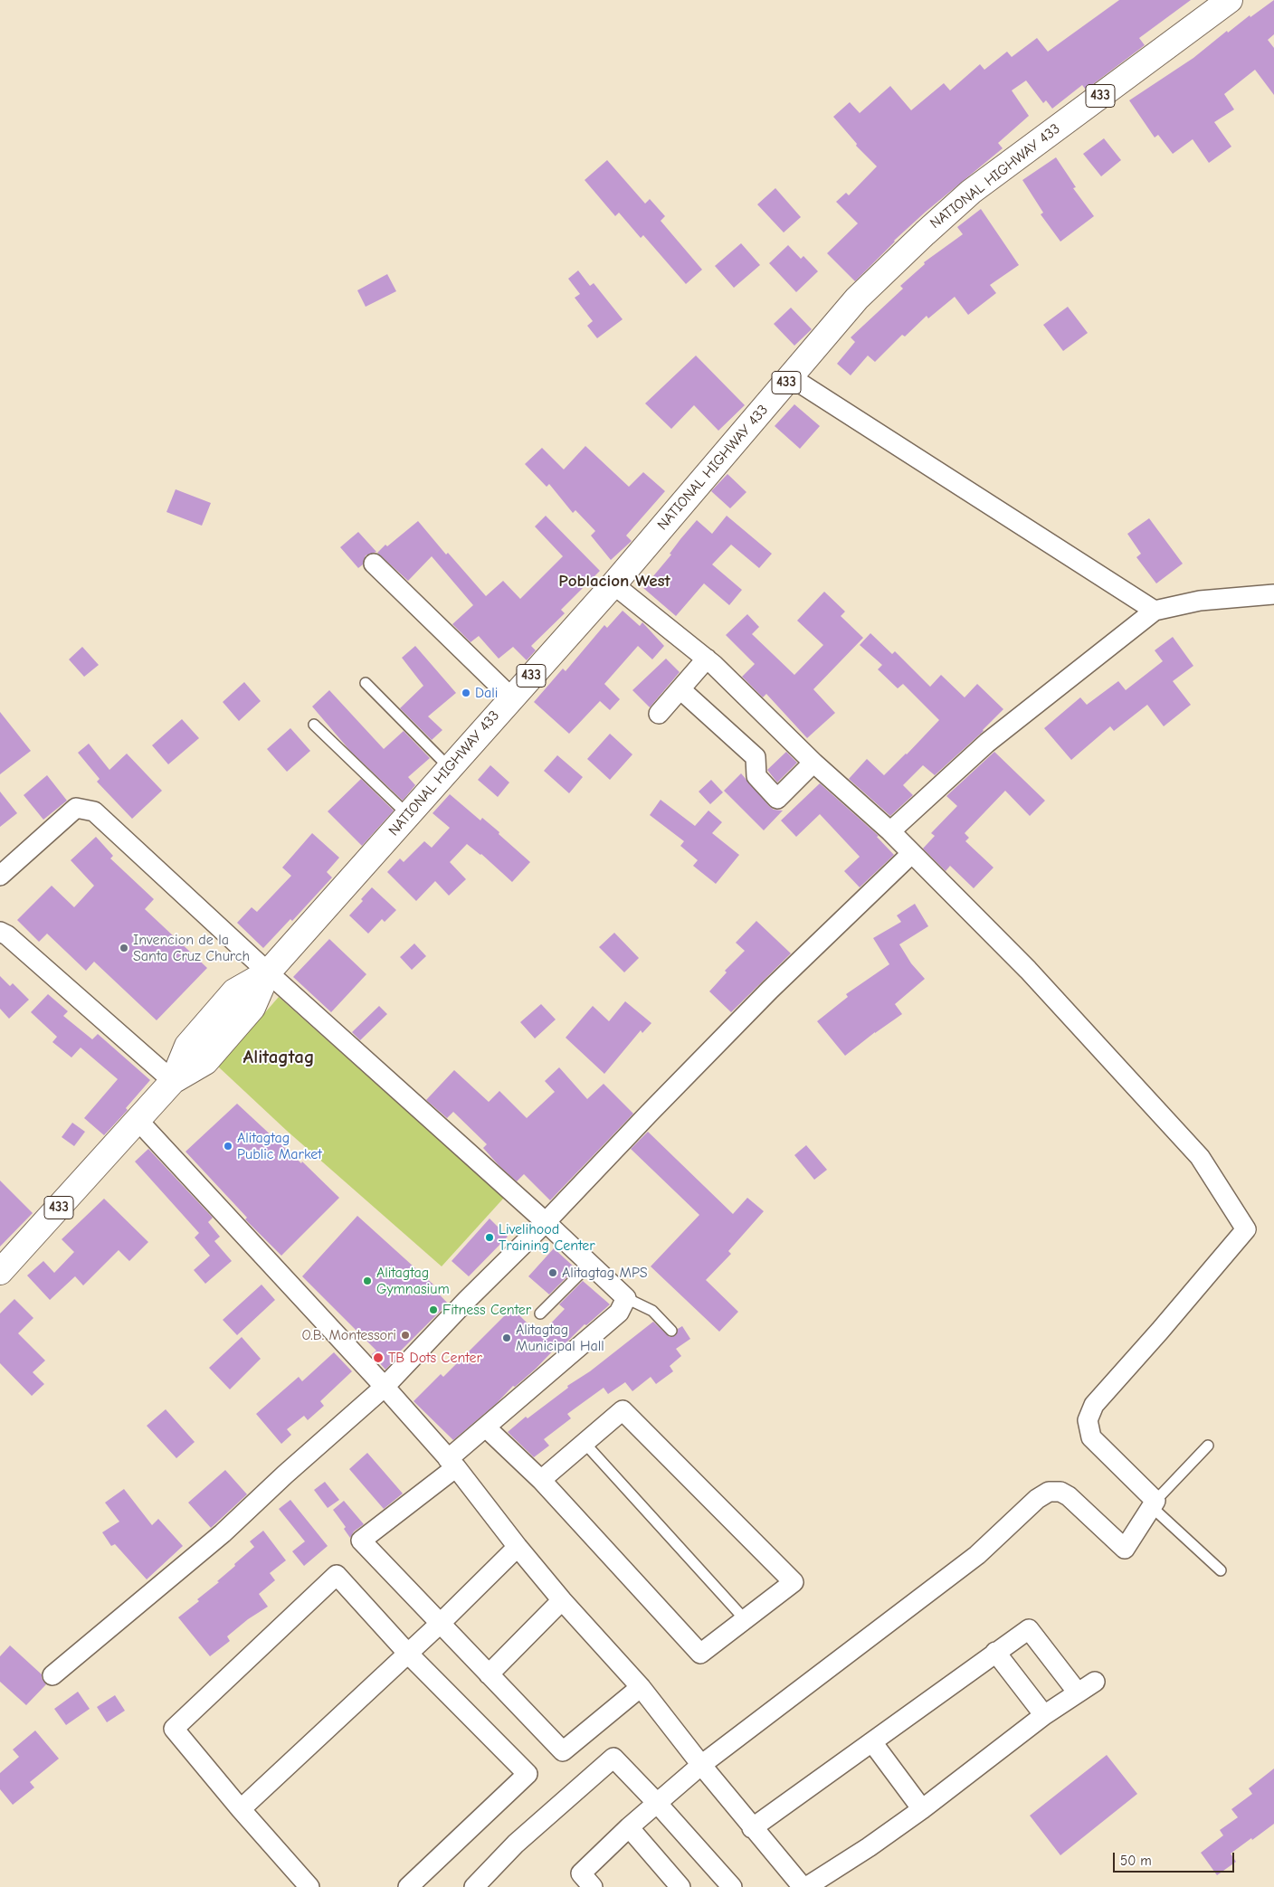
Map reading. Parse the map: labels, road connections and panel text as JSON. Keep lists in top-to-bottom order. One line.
{"streets":{"main road":["433","NATIONAL HIGHWAY 433"]},"districts":["Poblacion West","Alitagtag"],"places":["Dali","Invencion de la Santa Cruz Church","Alitagtag Public Market","Livelihood Training Center","Alitagtag MPS","Alitagtag Gymnasium","Fitness Center","O.B. Montessori","Alitagtag Municipal Hall","TB Dots Center"],"scale_bar":"50 m"}
